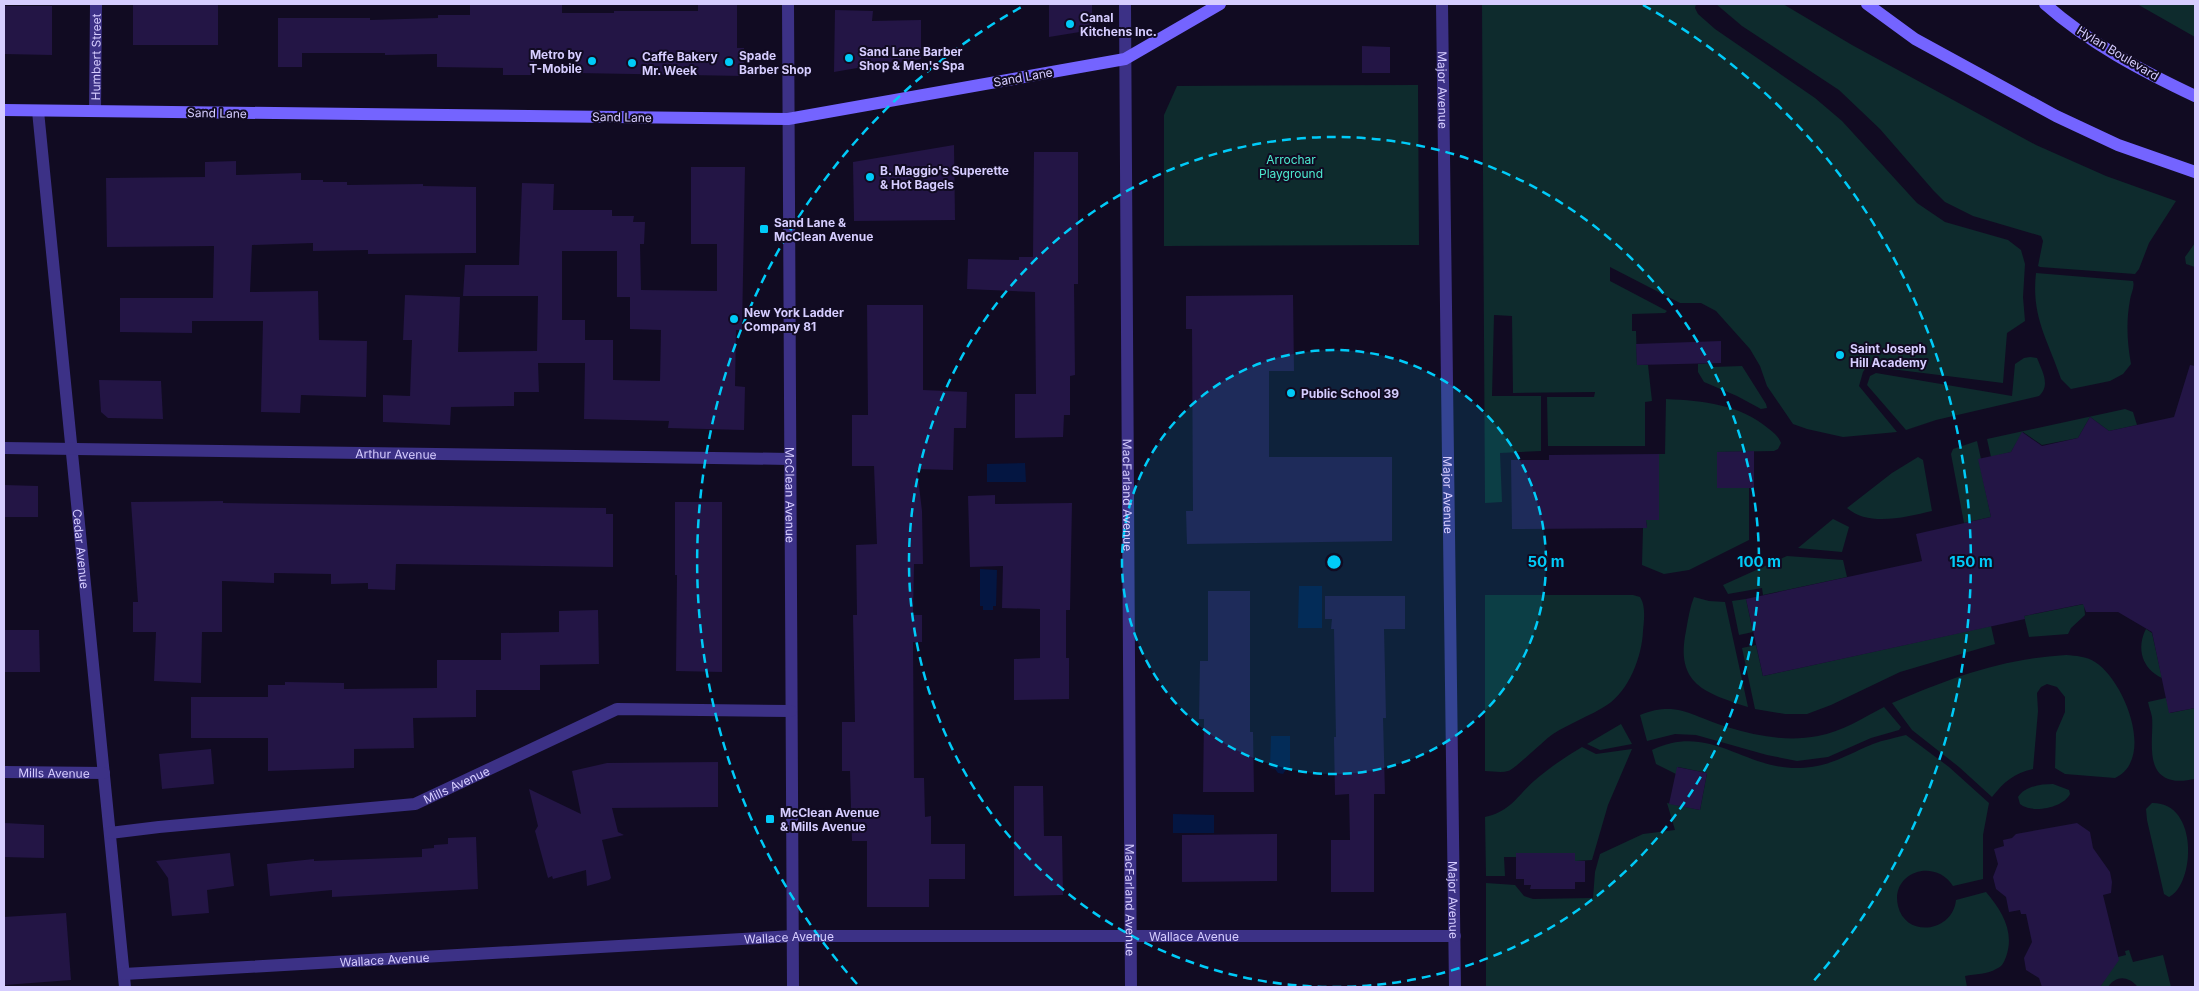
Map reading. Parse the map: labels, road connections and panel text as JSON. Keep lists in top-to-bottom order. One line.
{"streets":{"street":["Hylan Boulevard","Humbert Street","Sand Lane","Major Avenue","Arthur Avenue","McClean Avenue","MacFarland Avenue","Cedar Avenue","Mills Avenue","Wallace Avenue"]},"crossings":[["Humbert Street","Sand Lane"],["Sand Lane","McClean Avenue"],["Sand Lane","MacFarland Avenue"],["Sand Lane","Cedar Avenue"],["Major Avenue","Wallace Avenue"],["Arthur Avenue","McClean Avenue"],["Arthur Avenue","Cedar Avenue"],["McClean Avenue","Mills Avenue"],["McClean Avenue","Wallace Avenue"],["MacFarland Avenue","Wallace Avenue"],["Cedar Avenue","Mills Avenue"],["Cedar Avenue","Wallace Avenue"]],"parks":["Arrochar Playground"],"places":{"other":["Canal Kitchens Inc.","Sand Lane Barber Shop & Men's Spa","Metro by T-Mobile","Spade Barber Shop","Caffe Bakery Mr. Week","B. Maggio's Superette & Hot Bagels","New York Ladder Company 81","Saint Joseph Hill Academy","Public School 39"],"transit":["Sand Lane & McClean Avenue","McClean Avenue & Mills Avenue"]},"rings":["50 m","100 m","150 m"]}
